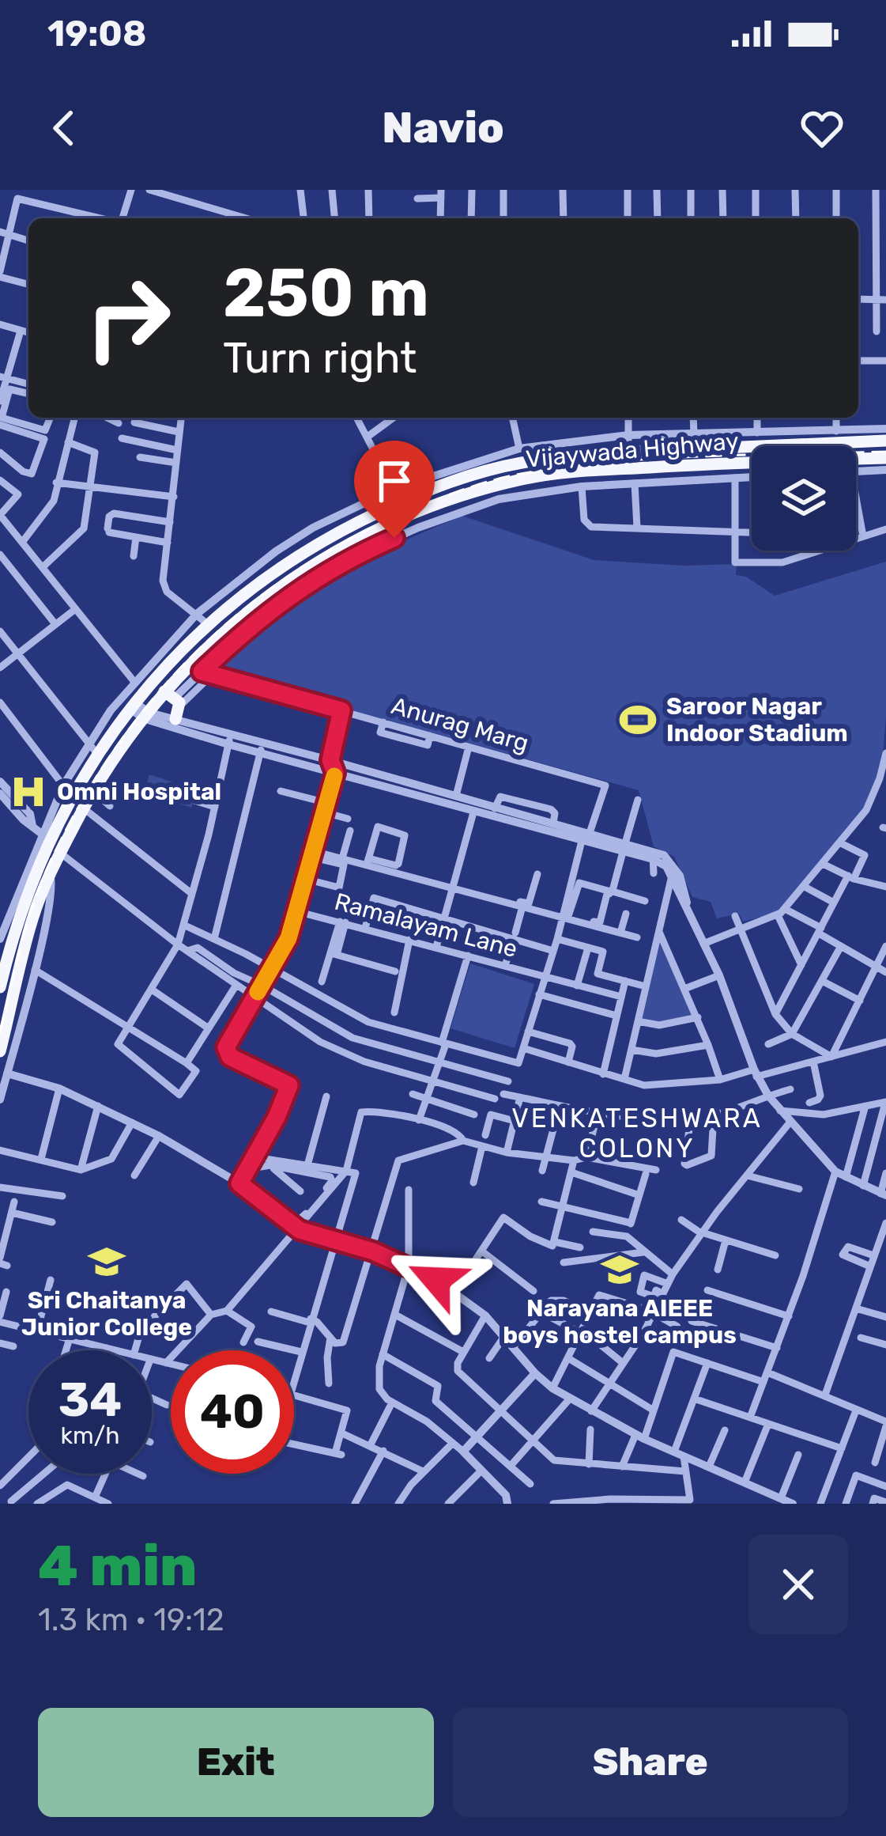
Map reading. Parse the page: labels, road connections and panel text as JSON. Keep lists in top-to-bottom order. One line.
{"streets":{"highway":["Vijaywada Highway"],"street":["Anurag Marg","Ramalayam Lane"]},"districts":["VENKATESHWARA COLONY"],"places":{"sports":["Saroor Nagar Indoor Stadium"],"hospital":["Omni Hospital"],"school or university":["Sri Chaitanya Junior College","Narayana AIEEE boys hostel campus"]},"page":{"status":"19:08","header":"Navio","turn":["250 m","Turn right"],"speed":"34 km/h","limit":"40","heading":["4 min","1.3 km · 19:12"],"buttons":["Exit","Share"]}}
